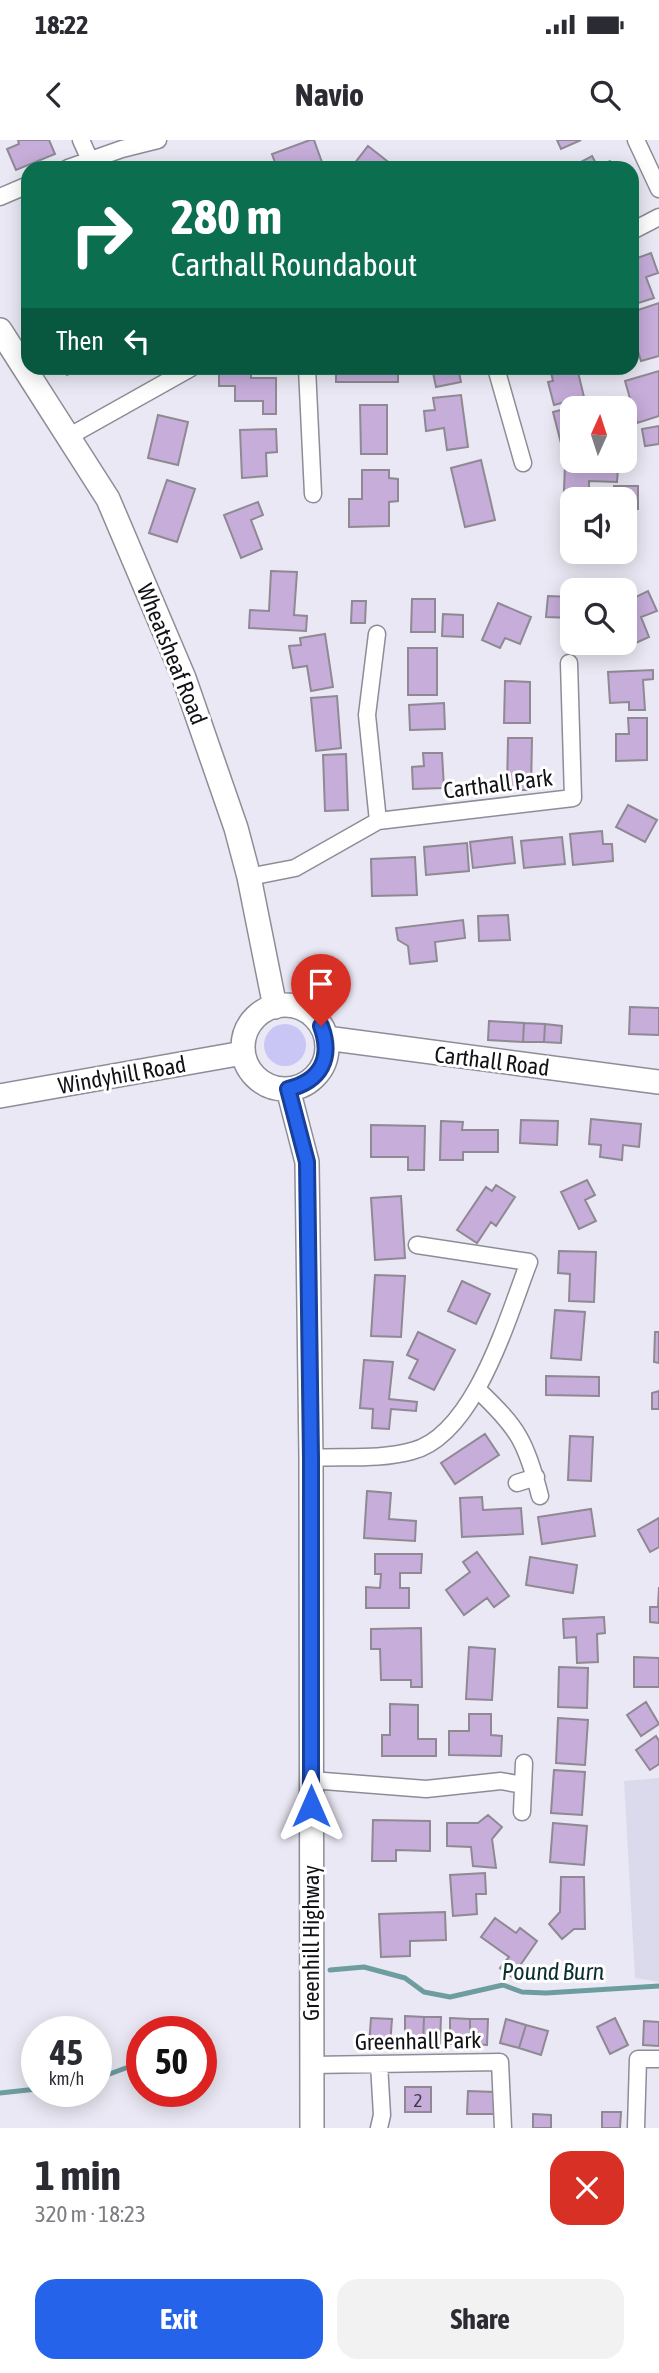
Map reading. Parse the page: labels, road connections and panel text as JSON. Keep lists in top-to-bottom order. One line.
{"streets":{"main road":["Wheatsheaf Road","Carthall Road","Windyhill Road","Greenhill Highway"],"street":["Carthall Park","Greenhall Park"]},"crossings":[["Wheatsheaf Road","Carthall Park"],["Wheatsheaf Road","Carthall Road"],["Wheatsheaf Road","Windyhill Road"],["Wheatsheaf Road","Greenhill Highway"],["Carthall Road","Windyhill Road"],["Carthall Road","Greenhill Highway"],["Windyhill Road","Greenhill Highway"],["Greenhill Highway","Greenhall Park"]],"water":["Pound Burn"],"house_numbers":["2"],"north":"top","page":{"status":"18:22","header":"Navio","turn":["280 m","Carthall Roundabout"],"then":"Then","speed":"45 km/h","limit":"50","heading":["1 min","320 m · 18:23"],"buttons":["Exit","Share"]}}
